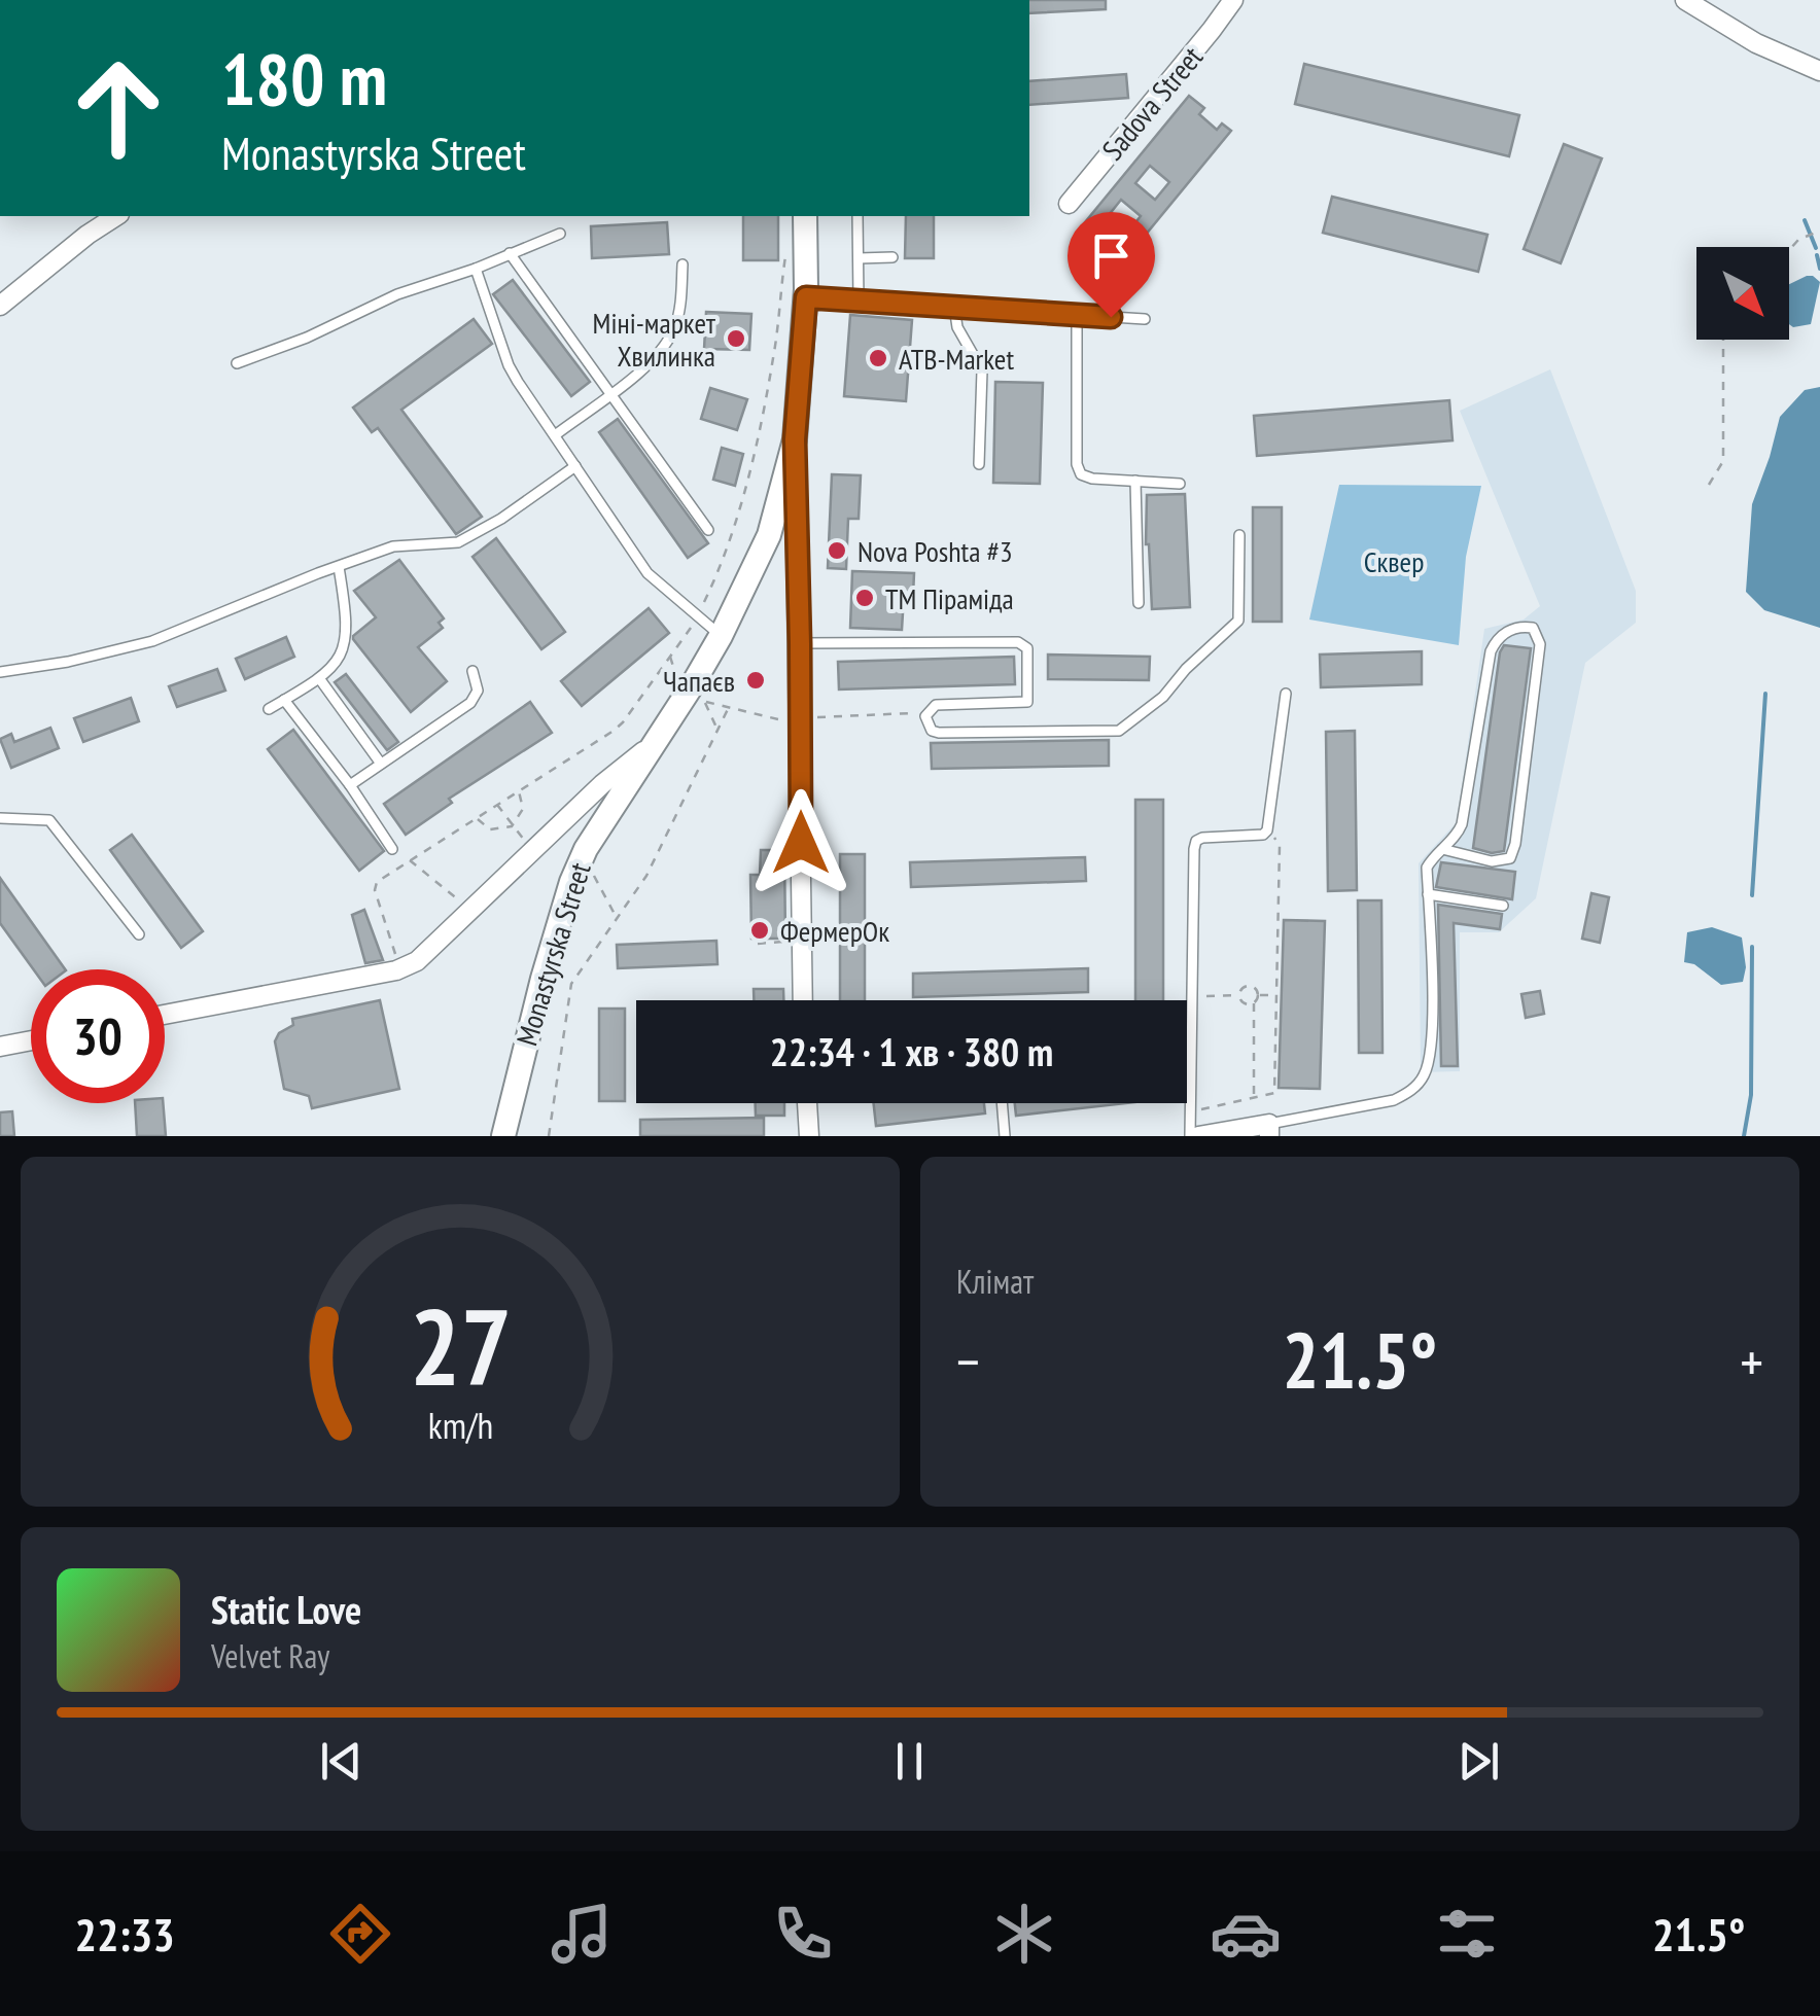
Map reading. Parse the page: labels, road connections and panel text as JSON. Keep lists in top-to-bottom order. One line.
{"streets":{"main road":["Monastyrska Street"],"street":["Sadova Street"]},"parks":["Сквер"],"places":["Міні-маркет Хвилинка","ATB-Market","Nova Poshta #3","ТМ Піраміда","Чапаєв","ФермерОк"],"north":"bottom right","page":{"turn":["180 m","Monastyrska Street"],"limit":"30","trip":"22:34 · 1 хв · 380 m","tile":"Клімат","heat":["−","21.5°","+"],"song":["Static Love","Velvet Ray"],"tabs":["22:33","21.5°"],"gauge":["27","km/h"]}}
